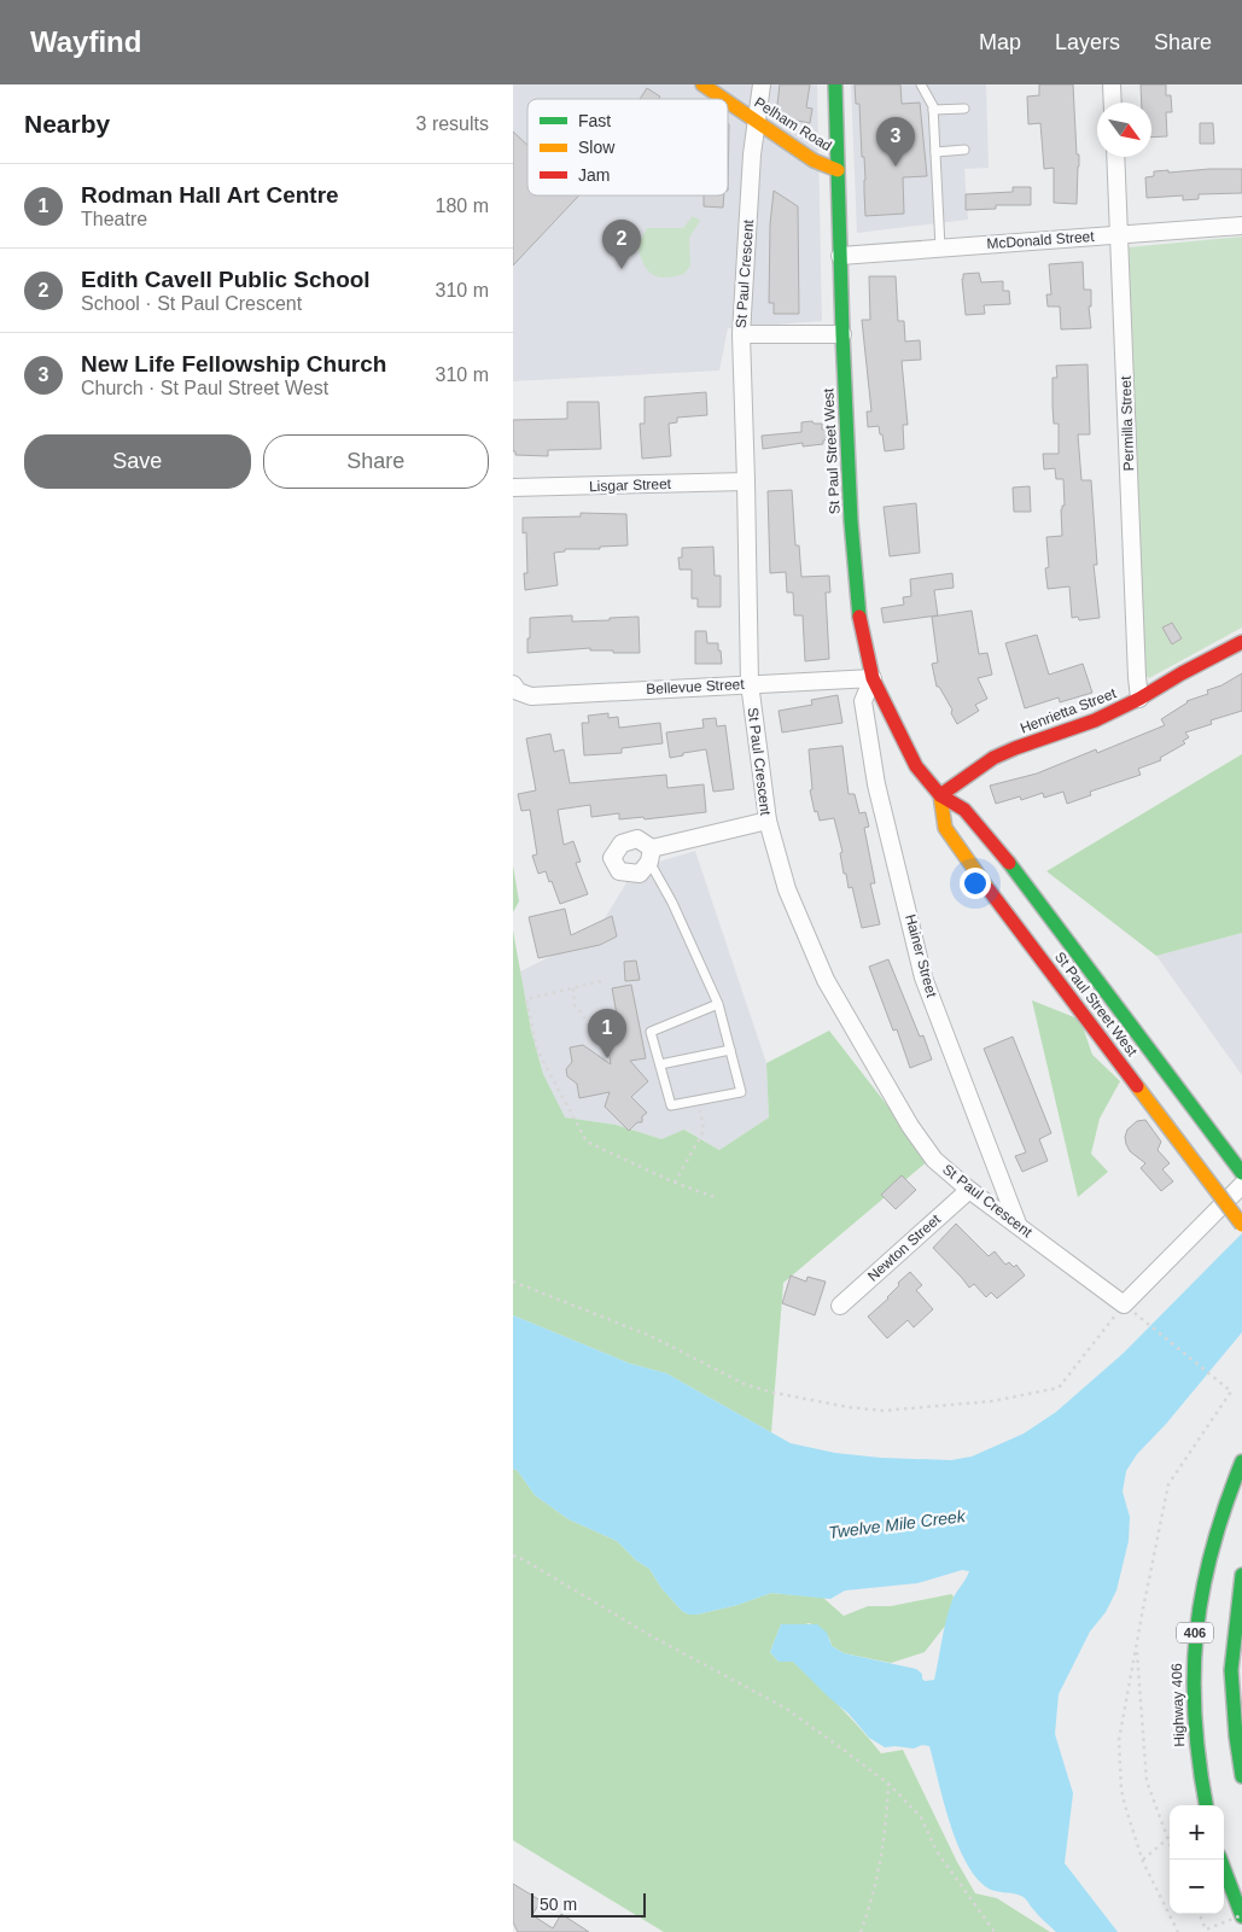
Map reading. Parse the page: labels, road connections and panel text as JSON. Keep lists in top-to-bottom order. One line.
{"streets":{"main road":["Pelham Road","St Paul Street West","Henrietta Street","406","Highway 406"],"street":["McDonald Street","St Paul Crescent","Permilla Street","Lisgar Street","Bellevue Street","Hainer Street","Newton Street"]},"crossings":[["Pelham Road","St Paul Crescent"],["Pelham Road","St Paul Street West"],["McDonald Street","Permilla Street"],["McDonald Street","St Paul Street West"],["St Paul Crescent","Lisgar Street"],["St Paul Crescent","Bellevue Street"],["St Paul Crescent","Hainer Street"],["St Paul Crescent","Newton Street"],["Permilla Street","Henrietta Street"],["St Paul Street West","Bellevue Street"],["St Paul Street West","Henrietta Street"],["St Paul Street West","Hainer Street"],["Bellevue Street","Hainer Street"]],"water":["Twelve Mile Creek"],"legend":["Fast","Slow","Jam"],"scale_bar":"50 m","north":"bottom right","page":{"header":"Wayfind","nav":["Map","Layers","Share"],"heading":["Nearby","3 results"],"pins":["3","2","1"],"list":[{"mark":"1","name":"Rodman Hall Art Centre","note":"Theatre","value":"180 m"},{"mark":"2","name":"Edith Cavell Public School","note":"School · St Paul Crescent","value":"310 m"},{"mark":"3","name":"New Life Fellowship Church","note":"Church · St Paul Street West","value":"310 m"}],"buttons":["Save","Share"],"map_buttons":["+","−"],"scale":"50 m"}}
